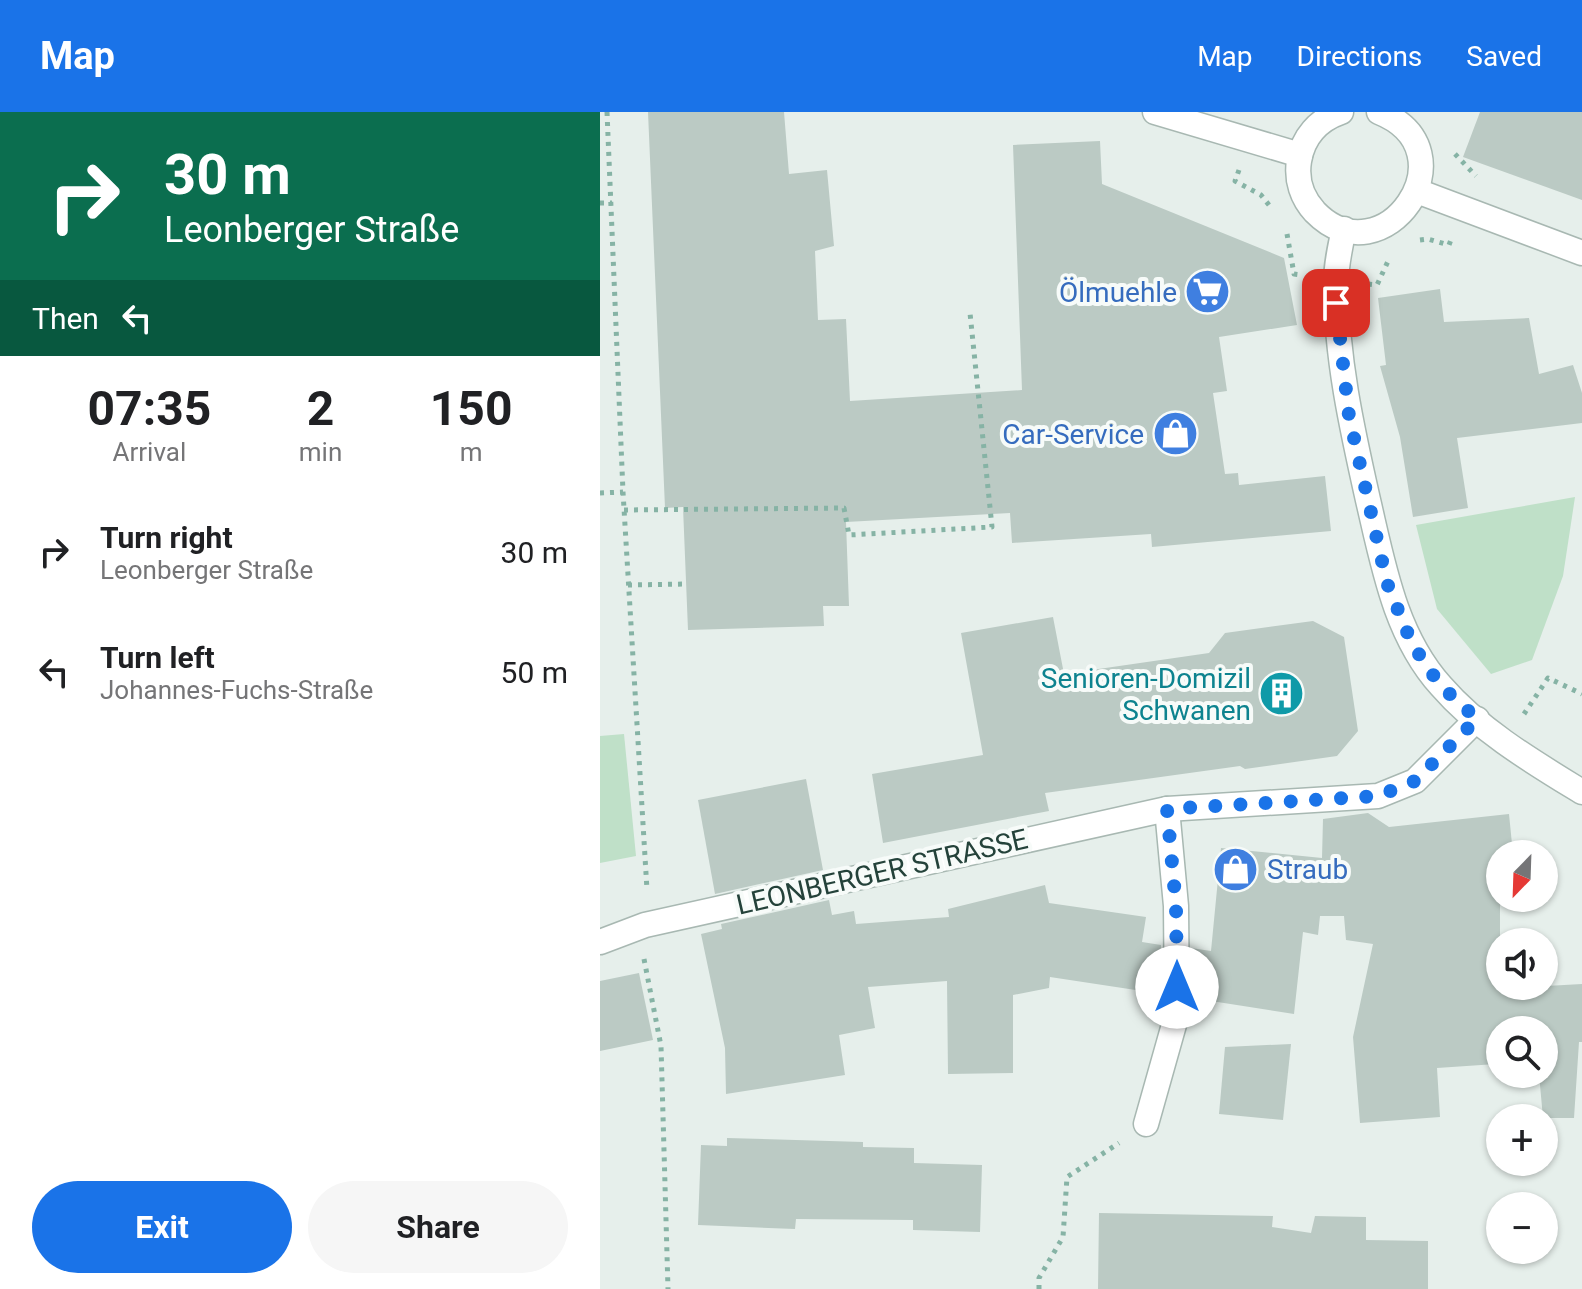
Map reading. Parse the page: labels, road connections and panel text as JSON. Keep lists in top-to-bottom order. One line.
{"streets":{"street":["LEONBERGER STRASSE"]},"places":{"supermarket":["Ölmuehle"],"shop":["Car-Service","Straub"],"building":["Senioren-Domizil Schwanen"]},"north":"bottom left","page":{"header":"Map","nav":["Map","Directions","Saved"],"turn":["30 m","Leonberger Straße"],"then":"Then","eta":["07:35","Arrival","2","min","150","m"],"list":[{"name":"Turn right","note":"Leonberger Straße","value":"30 m"},{"name":"Turn left","note":"Johannes-Fuchs-Straße","value":"50 m"}],"map_buttons":["+","−"],"buttons":["Exit","Share"]}}
